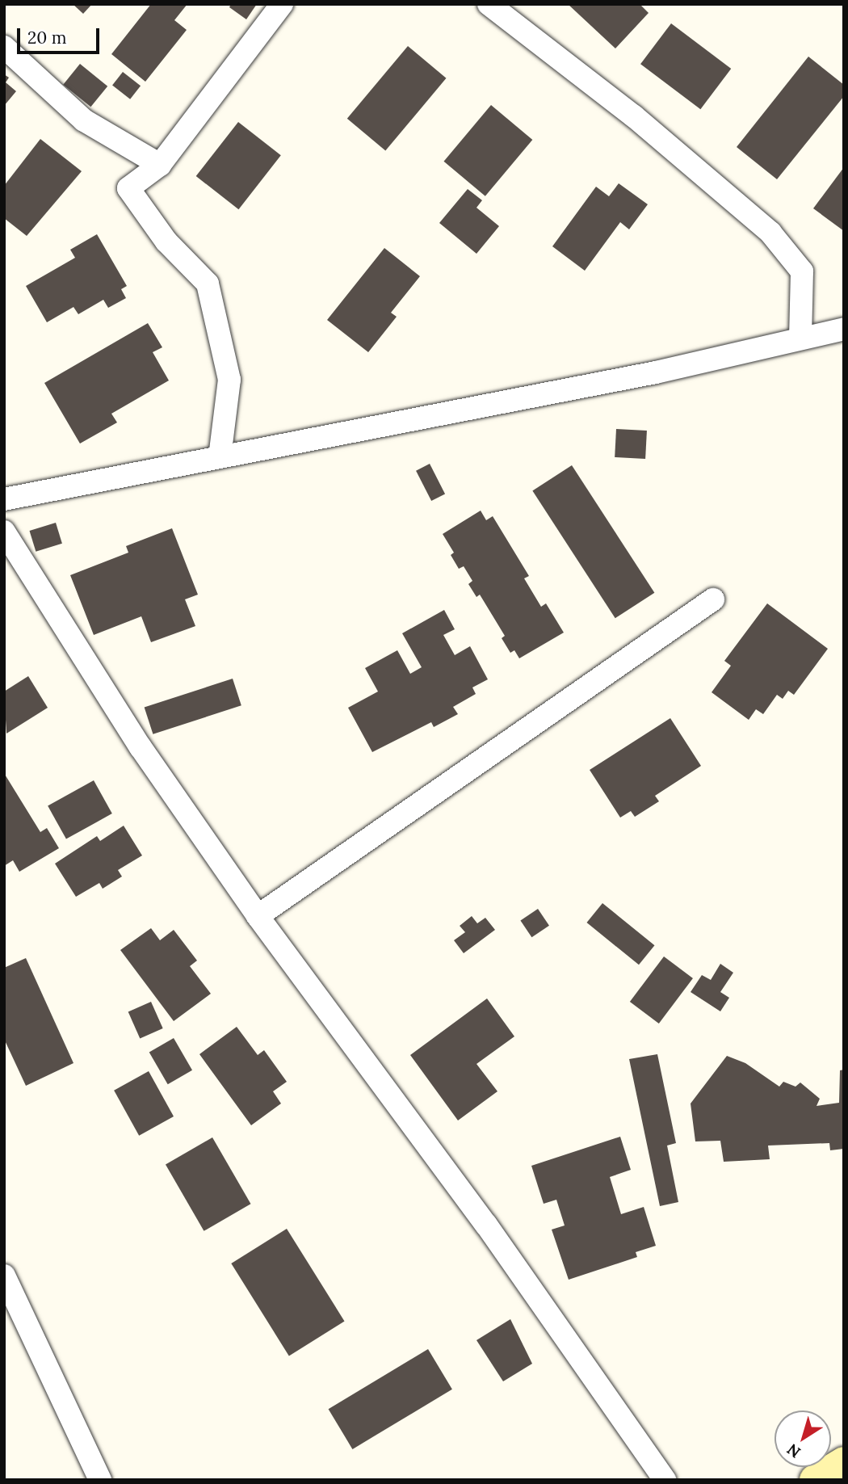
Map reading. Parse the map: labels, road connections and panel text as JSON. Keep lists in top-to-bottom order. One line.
{"scale_bar":"20 m","north":"bottom left"}
